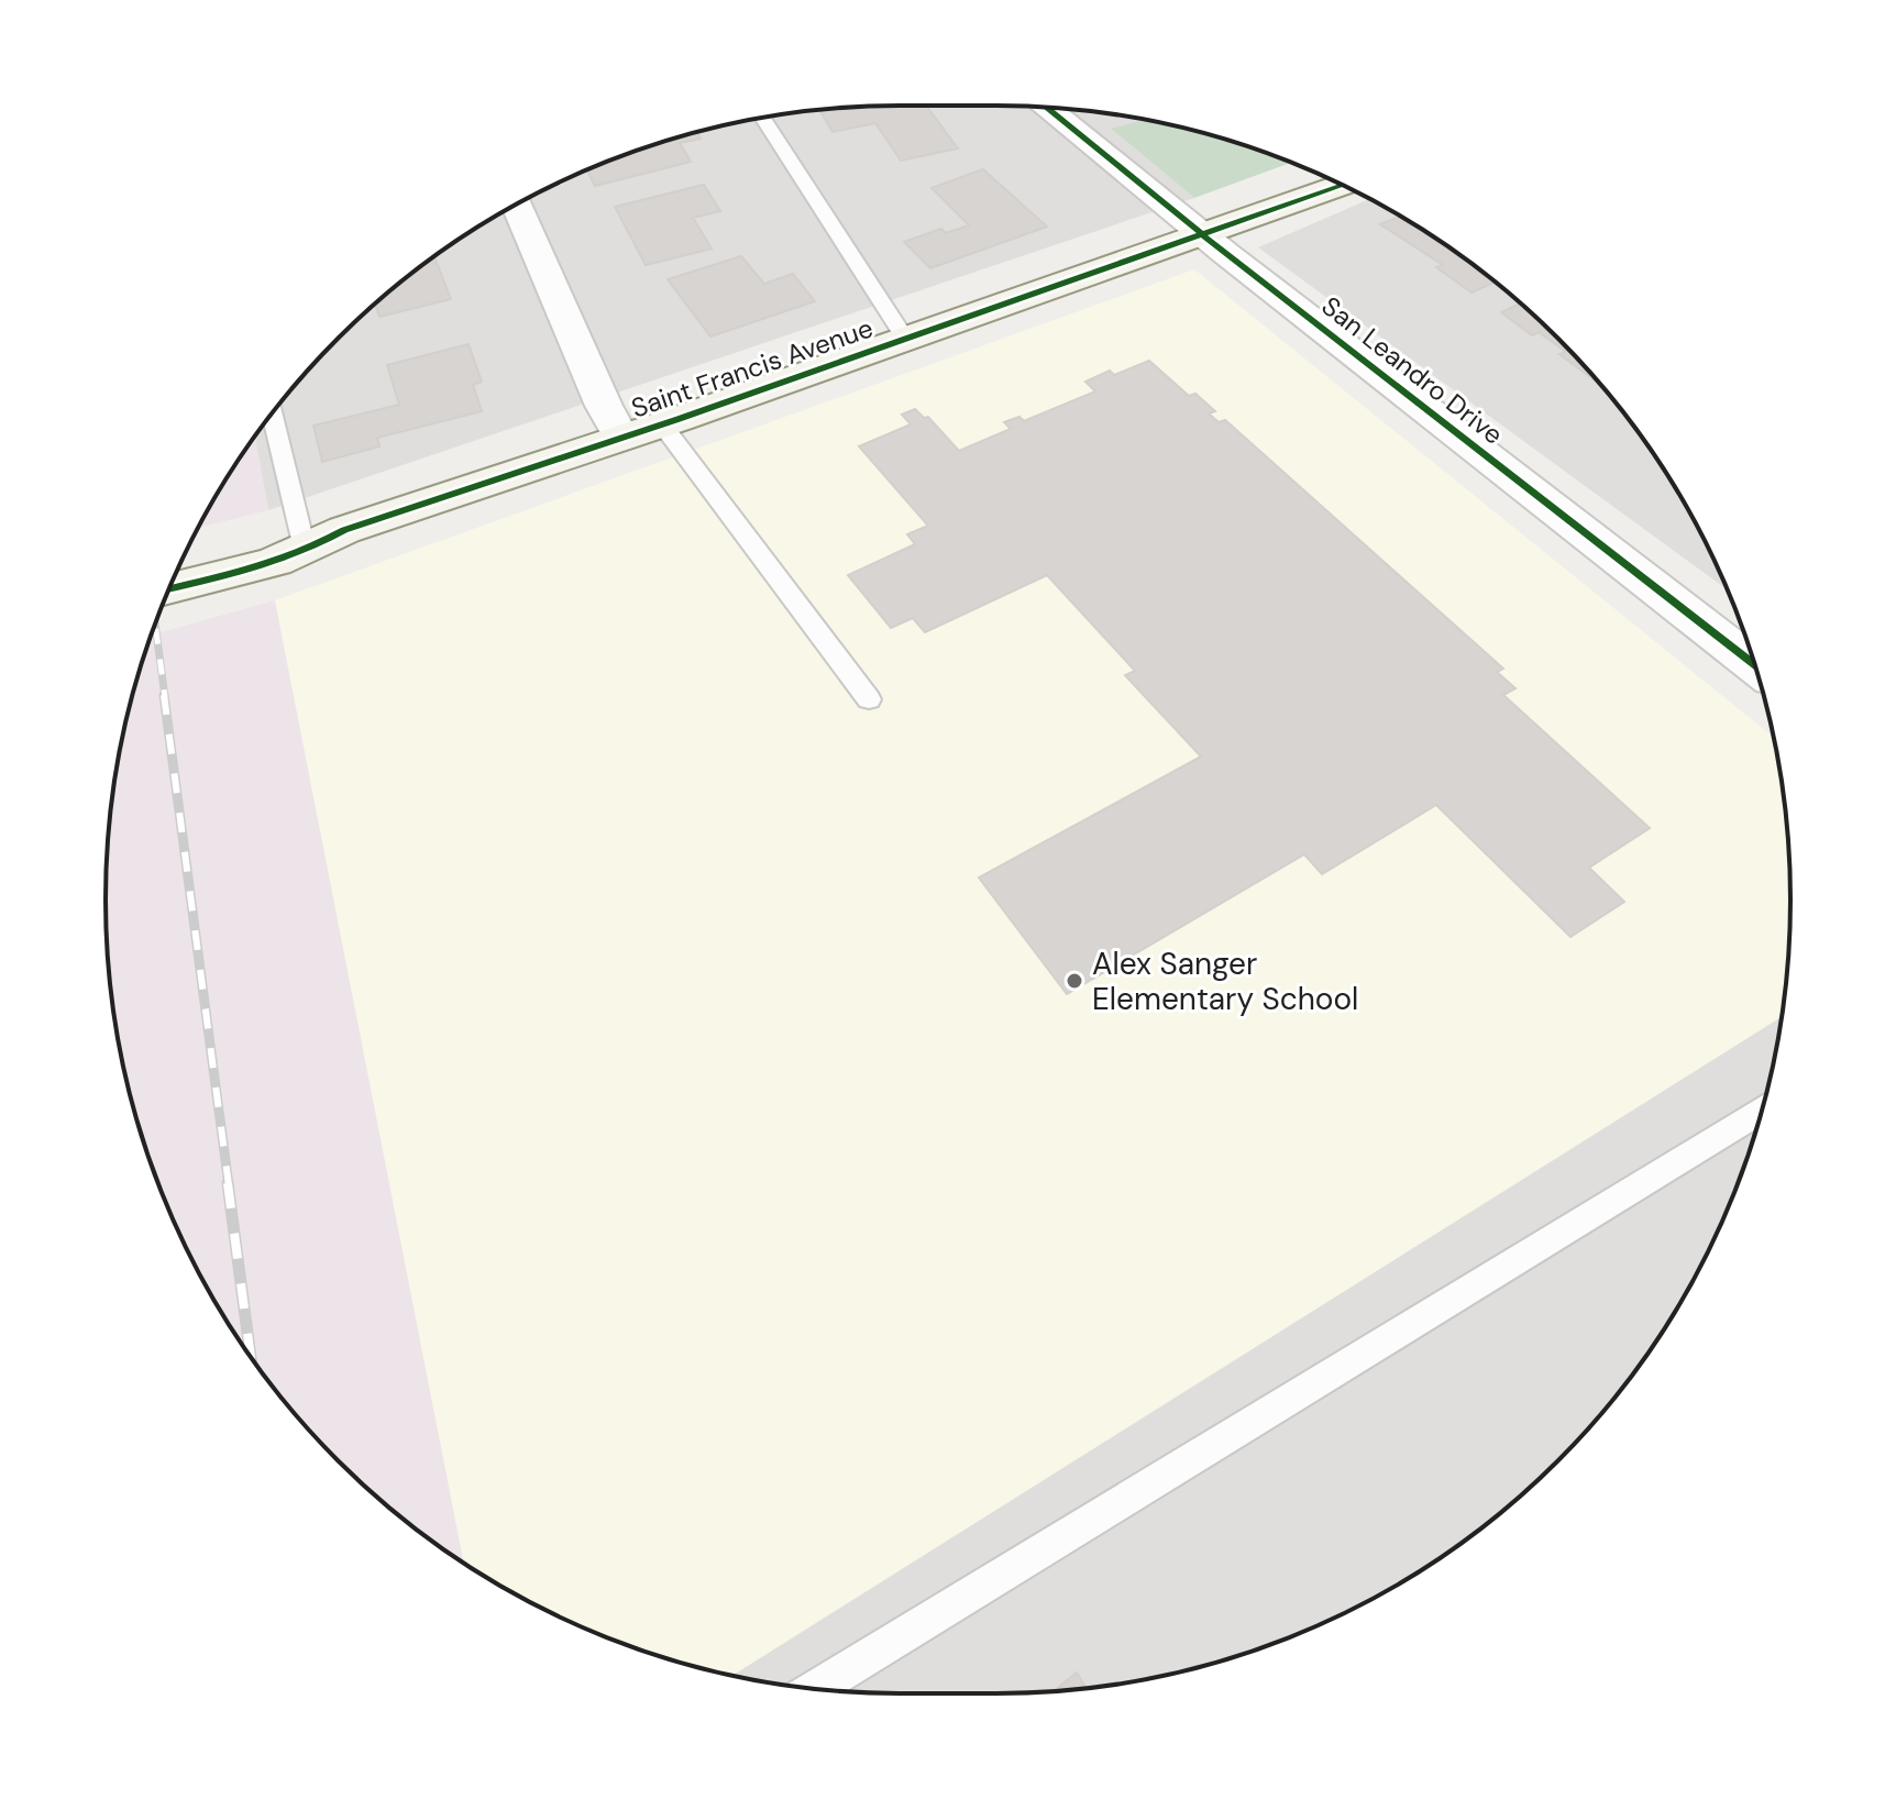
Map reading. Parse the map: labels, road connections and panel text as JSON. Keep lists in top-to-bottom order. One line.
{"streets":{"street":["Saint Francis Avenue","San Leandro Drive"]},"crossings":[["Saint Francis Avenue","San Leandro Drive"]],"places":["Alex Sanger Elementary School"]}
